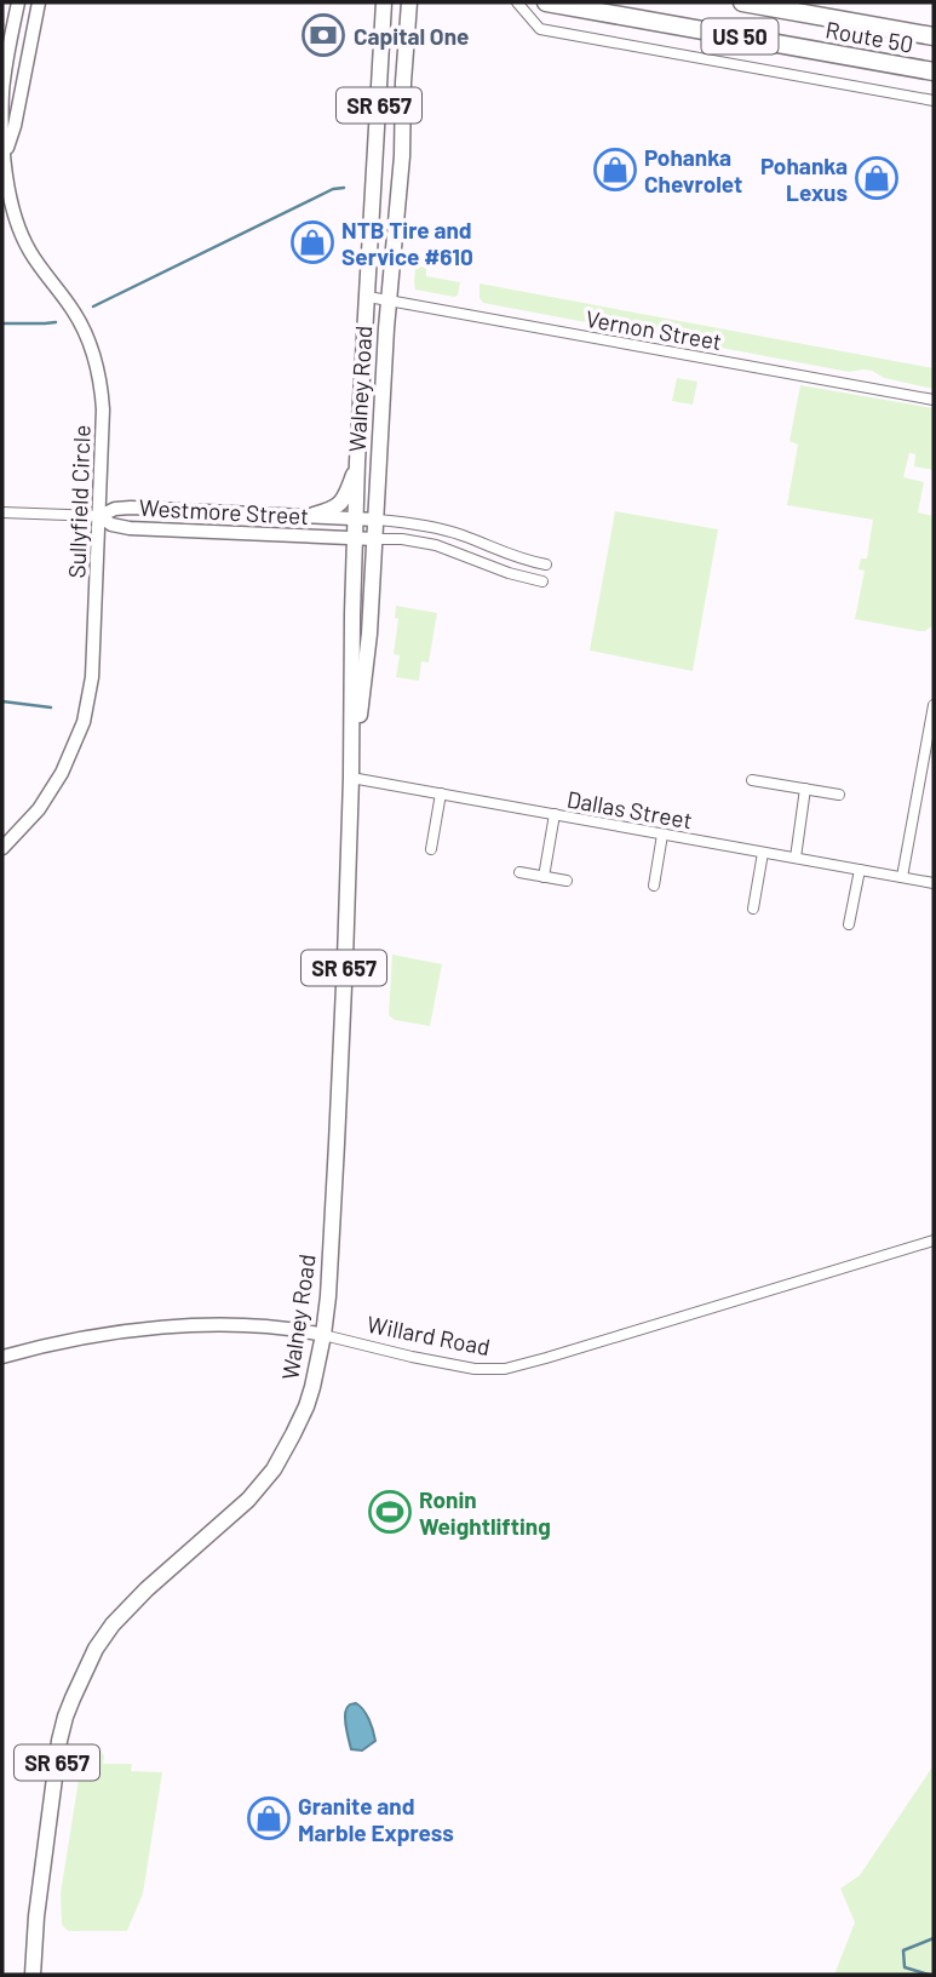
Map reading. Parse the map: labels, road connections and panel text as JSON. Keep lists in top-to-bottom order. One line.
{"streets":{"highway":["US 50","Route 50"],"main road":["SR 657","Walney Road"],"street":["Vernon Street","Sullyfield Circle","Westmore Street","Dallas Street","Willard Road"]},"crossings":[["Vernon Street","Walney Road"],["Walney Road","Westmore Street"],["Walney Road","Dallas Street"],["Walney Road","Willard Road"],["Sullyfield Circle","Westmore Street"]],"places":{"bank":["Capital One"],"shop":["Pohanka Chevrolet","Pohanka Lexus","NTB Tire and Service #610","Granite and Marble Express"],"sports":["Ronin Weightlifting"]}}
